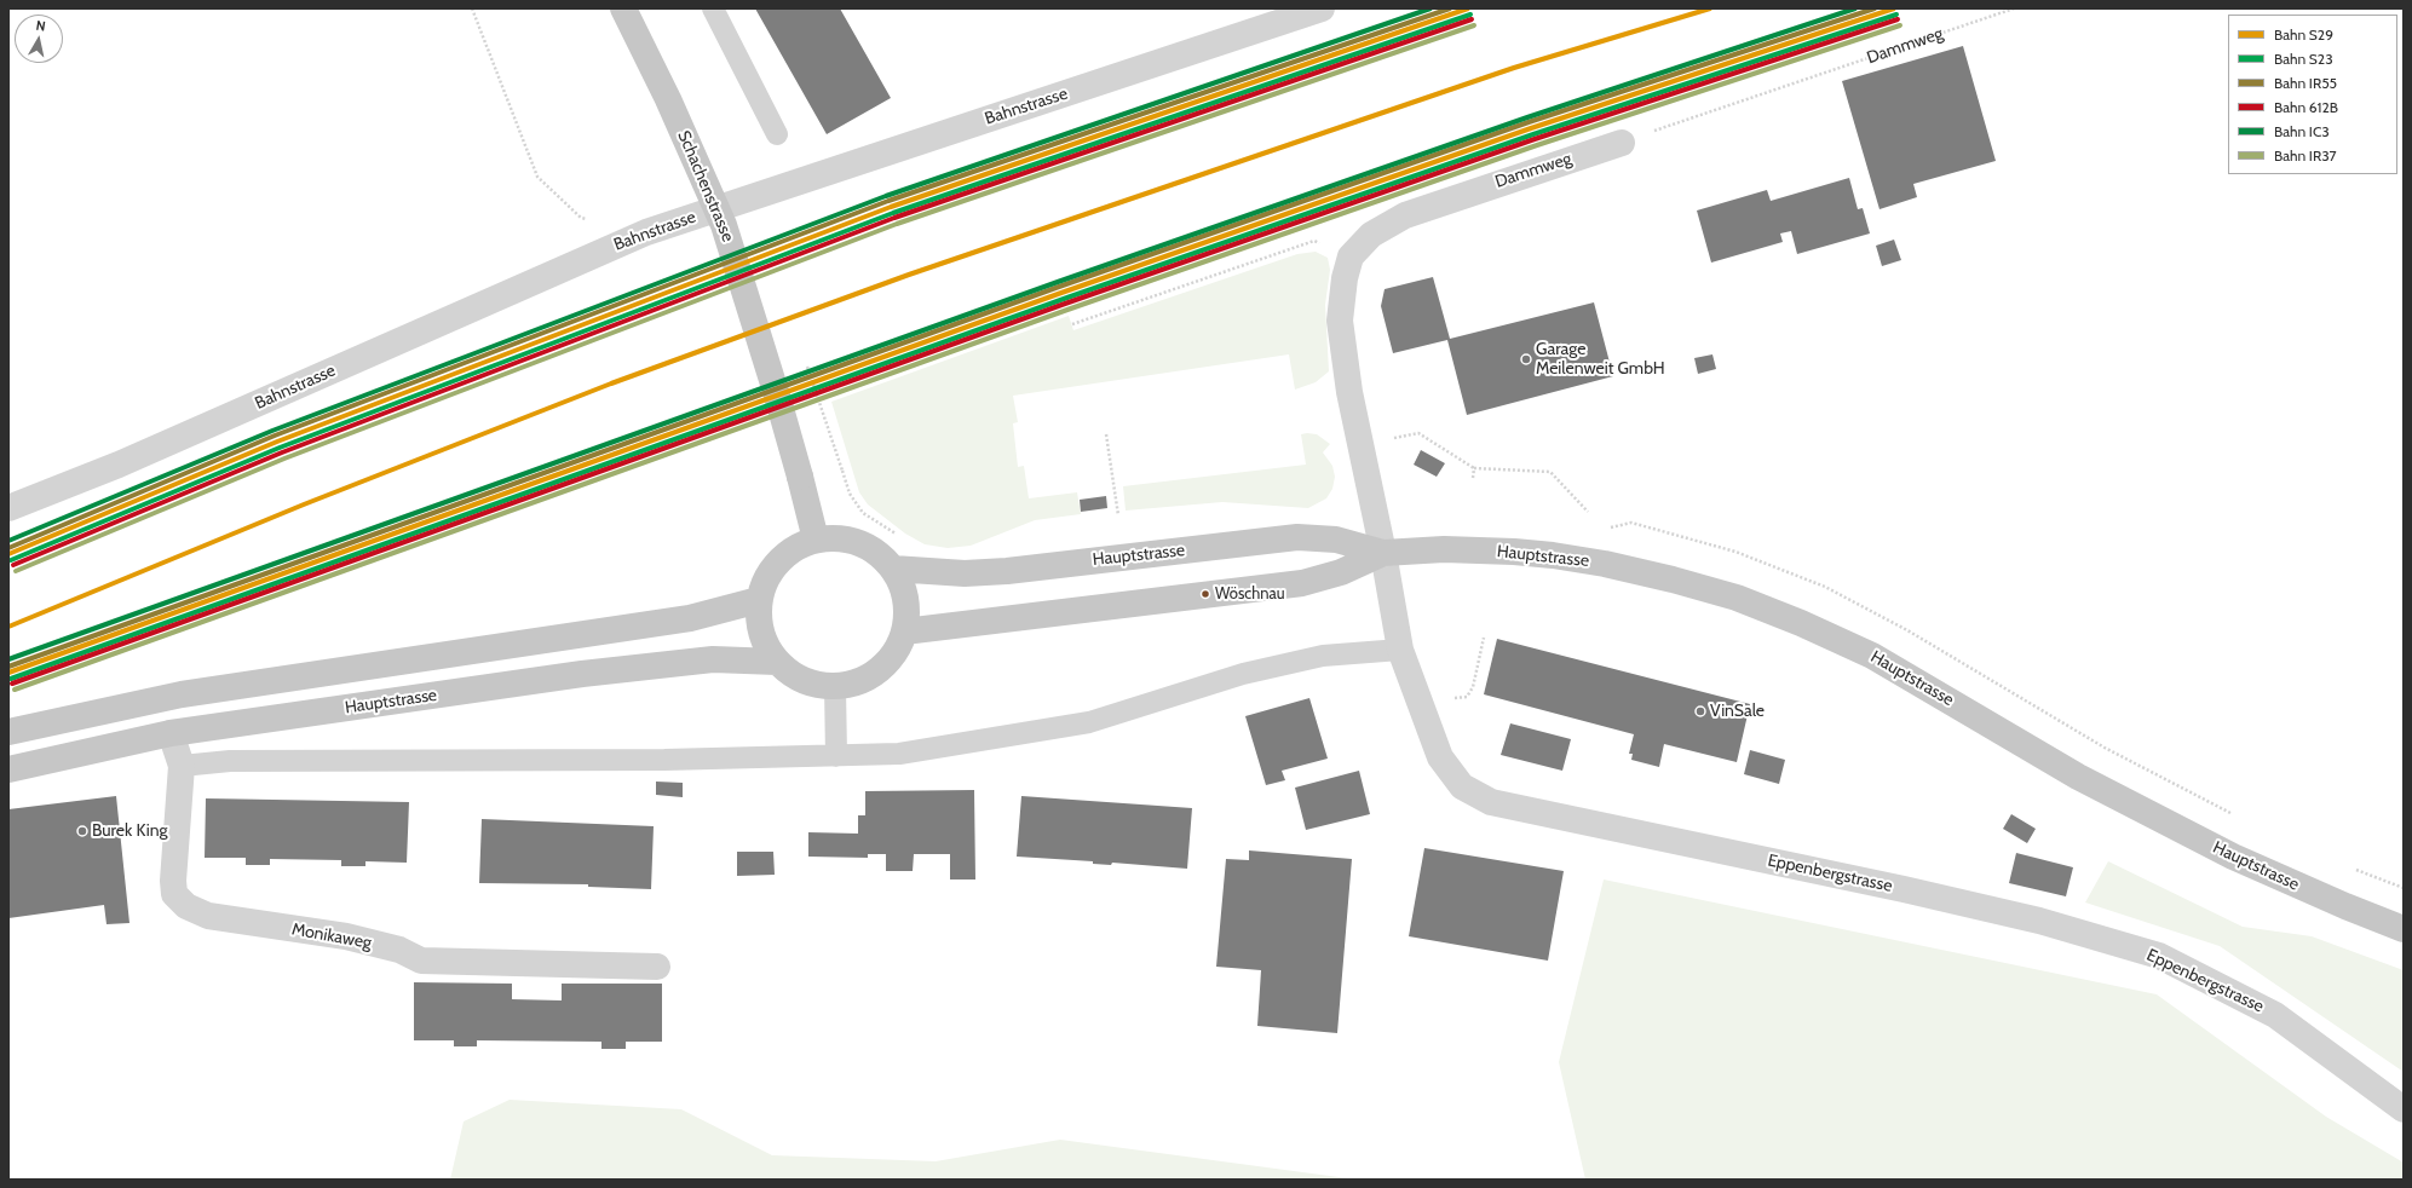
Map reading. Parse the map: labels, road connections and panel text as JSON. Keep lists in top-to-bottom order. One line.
{"streets":{"main road":["Schachenstrasse","Hauptstrasse"],"street":["Dammweg","Bahnstrasse","Eppenbergstrasse","Monikaweg"]},"crossings":[["Dammweg","Hauptstrasse"],["Dammweg","Eppenbergstrasse"],["Schachenstrasse","Hauptstrasse"],["Hauptstrasse","Eppenbergstrasse"],["Hauptstrasse","Monikaweg"]],"places":["Garage Meilenweit GmbH","Wöschnau","VinSale","Burek King"],"lines":["rail line S29","rail line IR55","rail line IC3","rail line S23","rail line 612B","rail line IR37"],"legend":["Bahn S29","Bahn S23","Bahn IR55","Bahn 612B","Bahn IC3","Bahn IR37"],"north":"top"}
